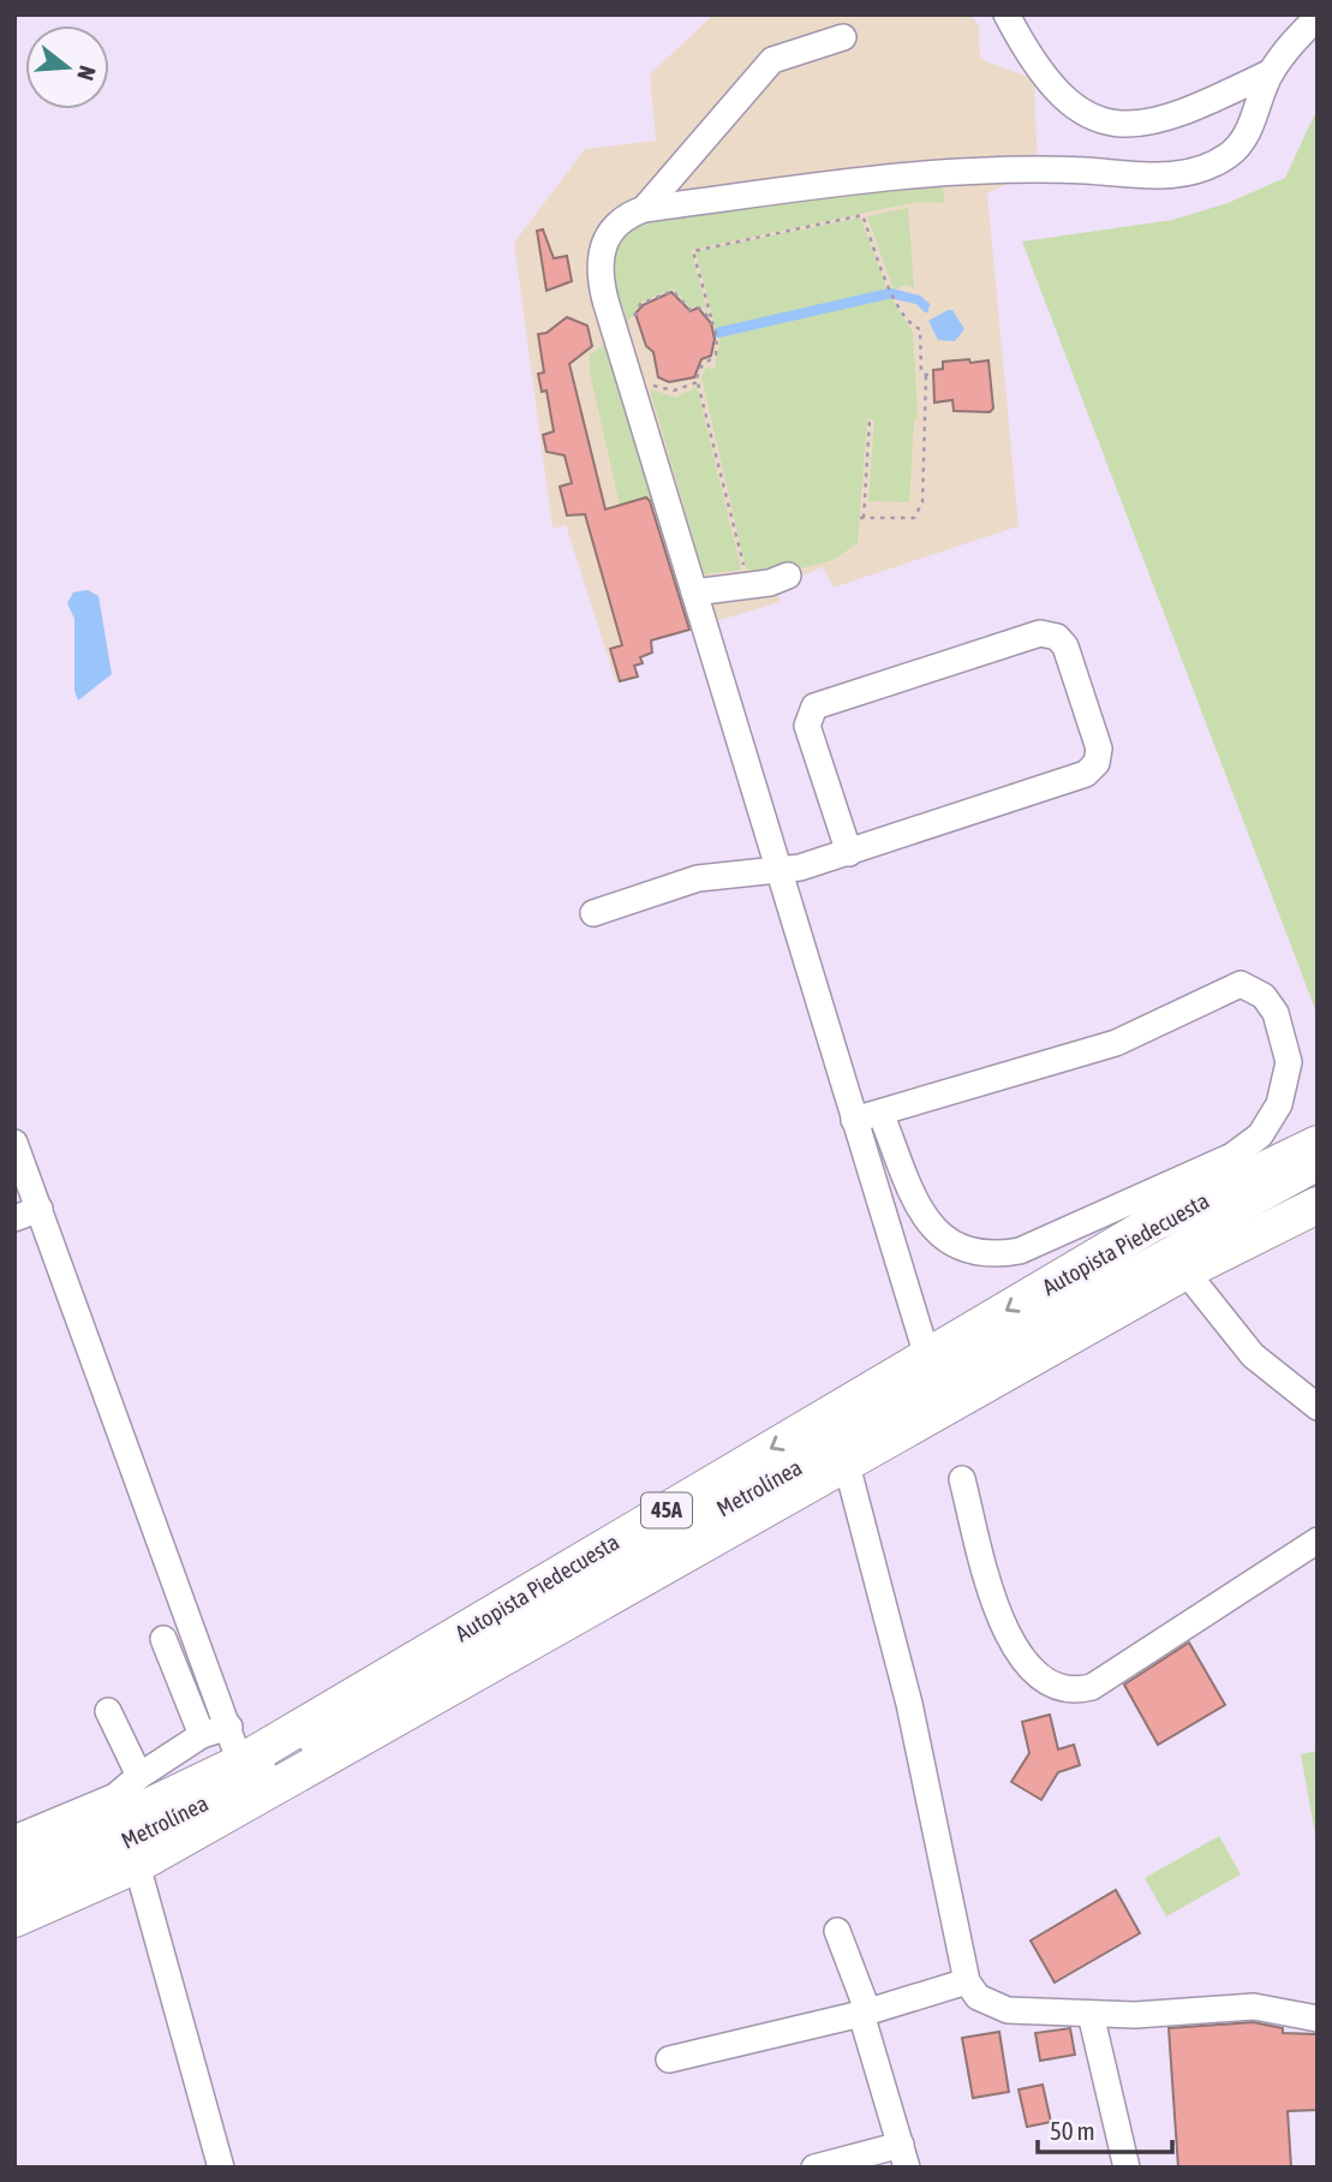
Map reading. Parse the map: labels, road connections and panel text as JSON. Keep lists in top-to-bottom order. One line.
{"streets":{"highway":["Autopista Piedecuesta","45A"],"street":["Metrolínea"]},"scale_bar":"50 m","north":"right"}
